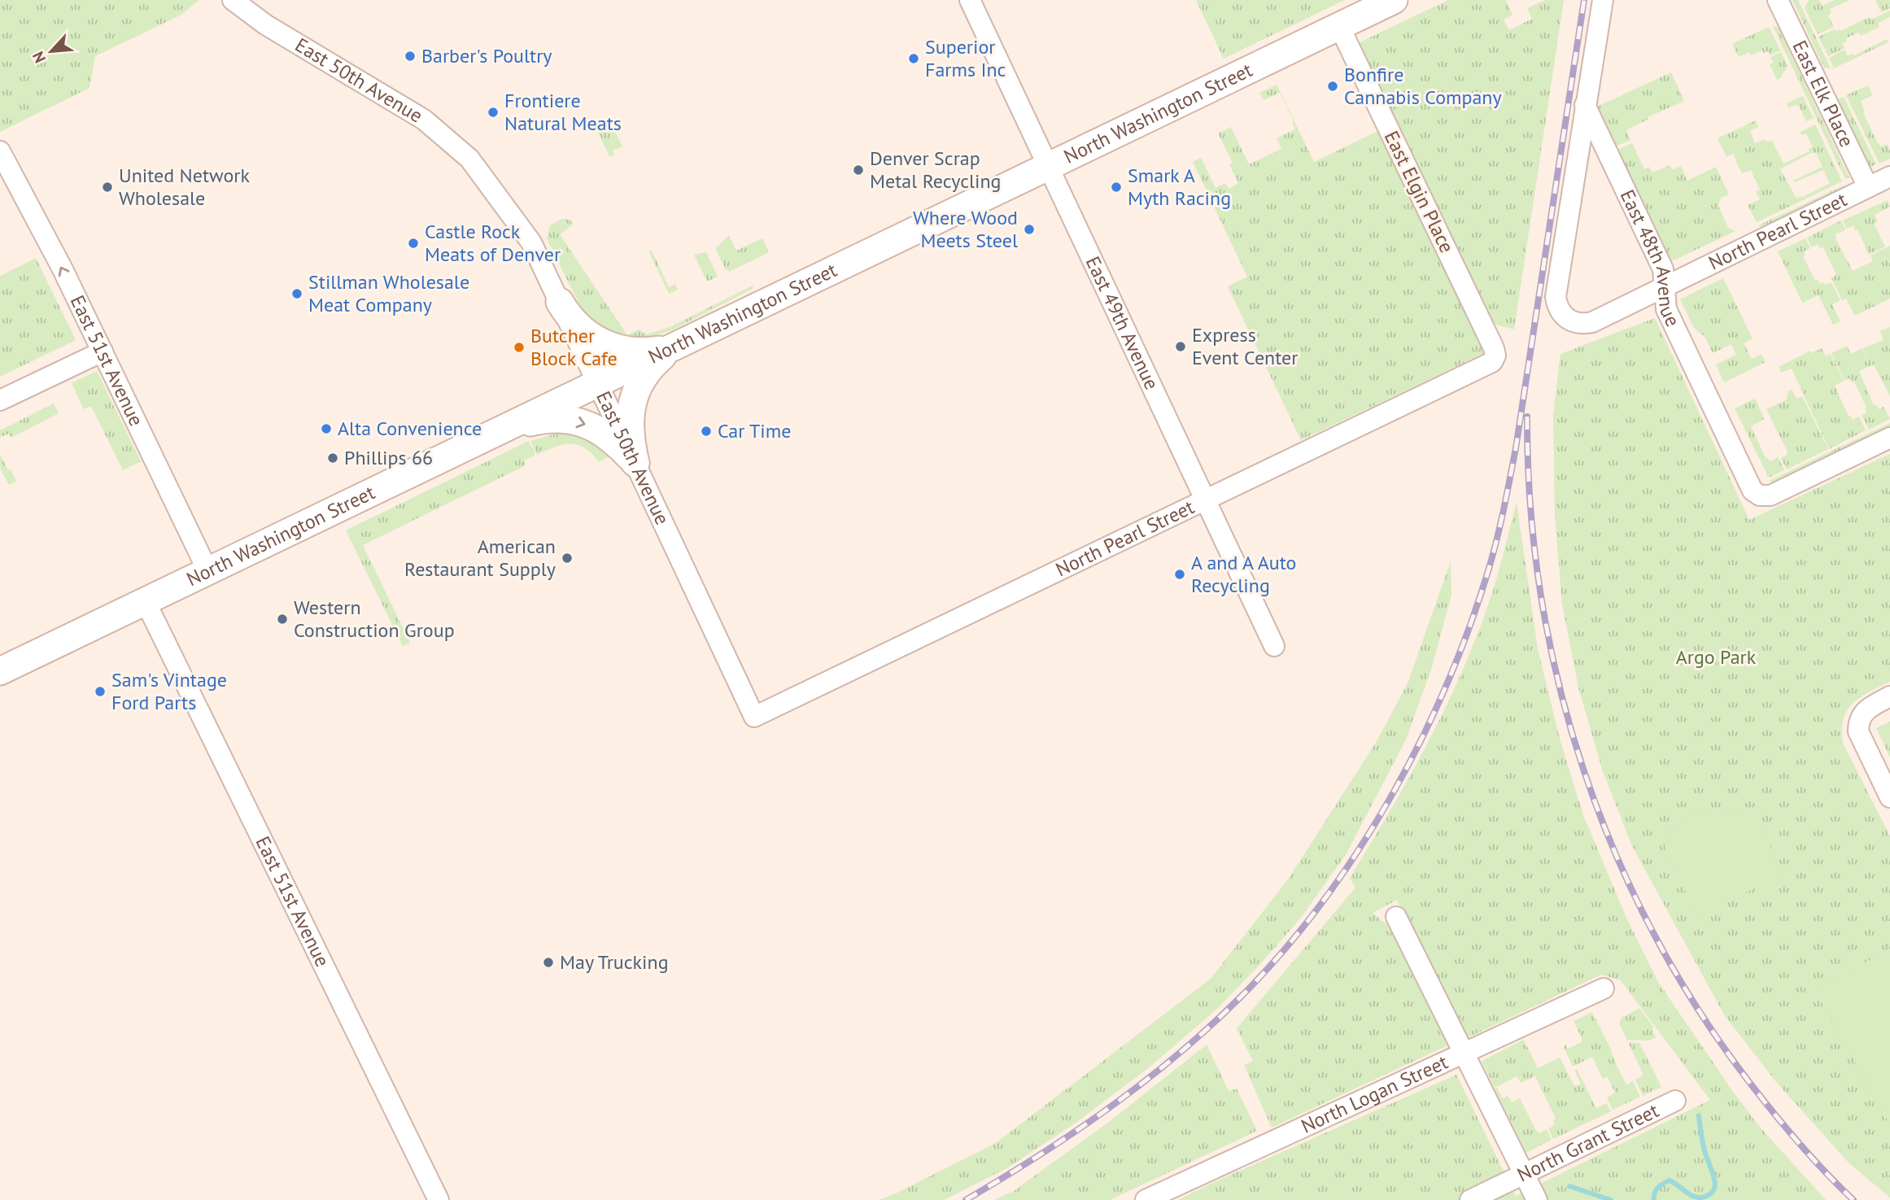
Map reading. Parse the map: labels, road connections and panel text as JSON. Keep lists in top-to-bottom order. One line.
{"streets":{"main road":["North Washington Street"],"street":["East 50th Avenue","East Elk Place","East Elgin Place","North Pearl Street","East 48th Avenue","East 49th Avenue","East 51st Avenue","North Logan Street","North Grant Street"]},"crossings":[["East 50th Avenue","North Washington Street"],["East 50th Avenue","North Pearl Street"],["East Elk Place","North Pearl Street"],["North Washington Street","East Elgin Place"],["North Washington Street","East 49th Avenue"],["North Washington Street","East 51st Avenue"],["East Elgin Place","North Pearl Street"],["North Pearl Street","East 48th Avenue"],["North Pearl Street","East 49th Avenue"]],"parks":["Argo Park"],"places":["Barber's Poultry","Superior Farms Inc","Bonfire Cannabis Company","Frontiere Natural Meats","Denver Scrap Metal Recycling","United Network Wholesale","Smark A Myth Racing","Where Wood Meets Steel","Castle Rock Meats of Denver","Stillman Wholesale Meat Company","Express Event Center","Butcher Block Cafe","Alta Convenience","Car Time","Phillips 66","American Restaurant Supply","A and A Auto Recycling","Western Construction Group","Sam's Vintage Ford Parts","May Trucking"],"north":"bottom left"}
